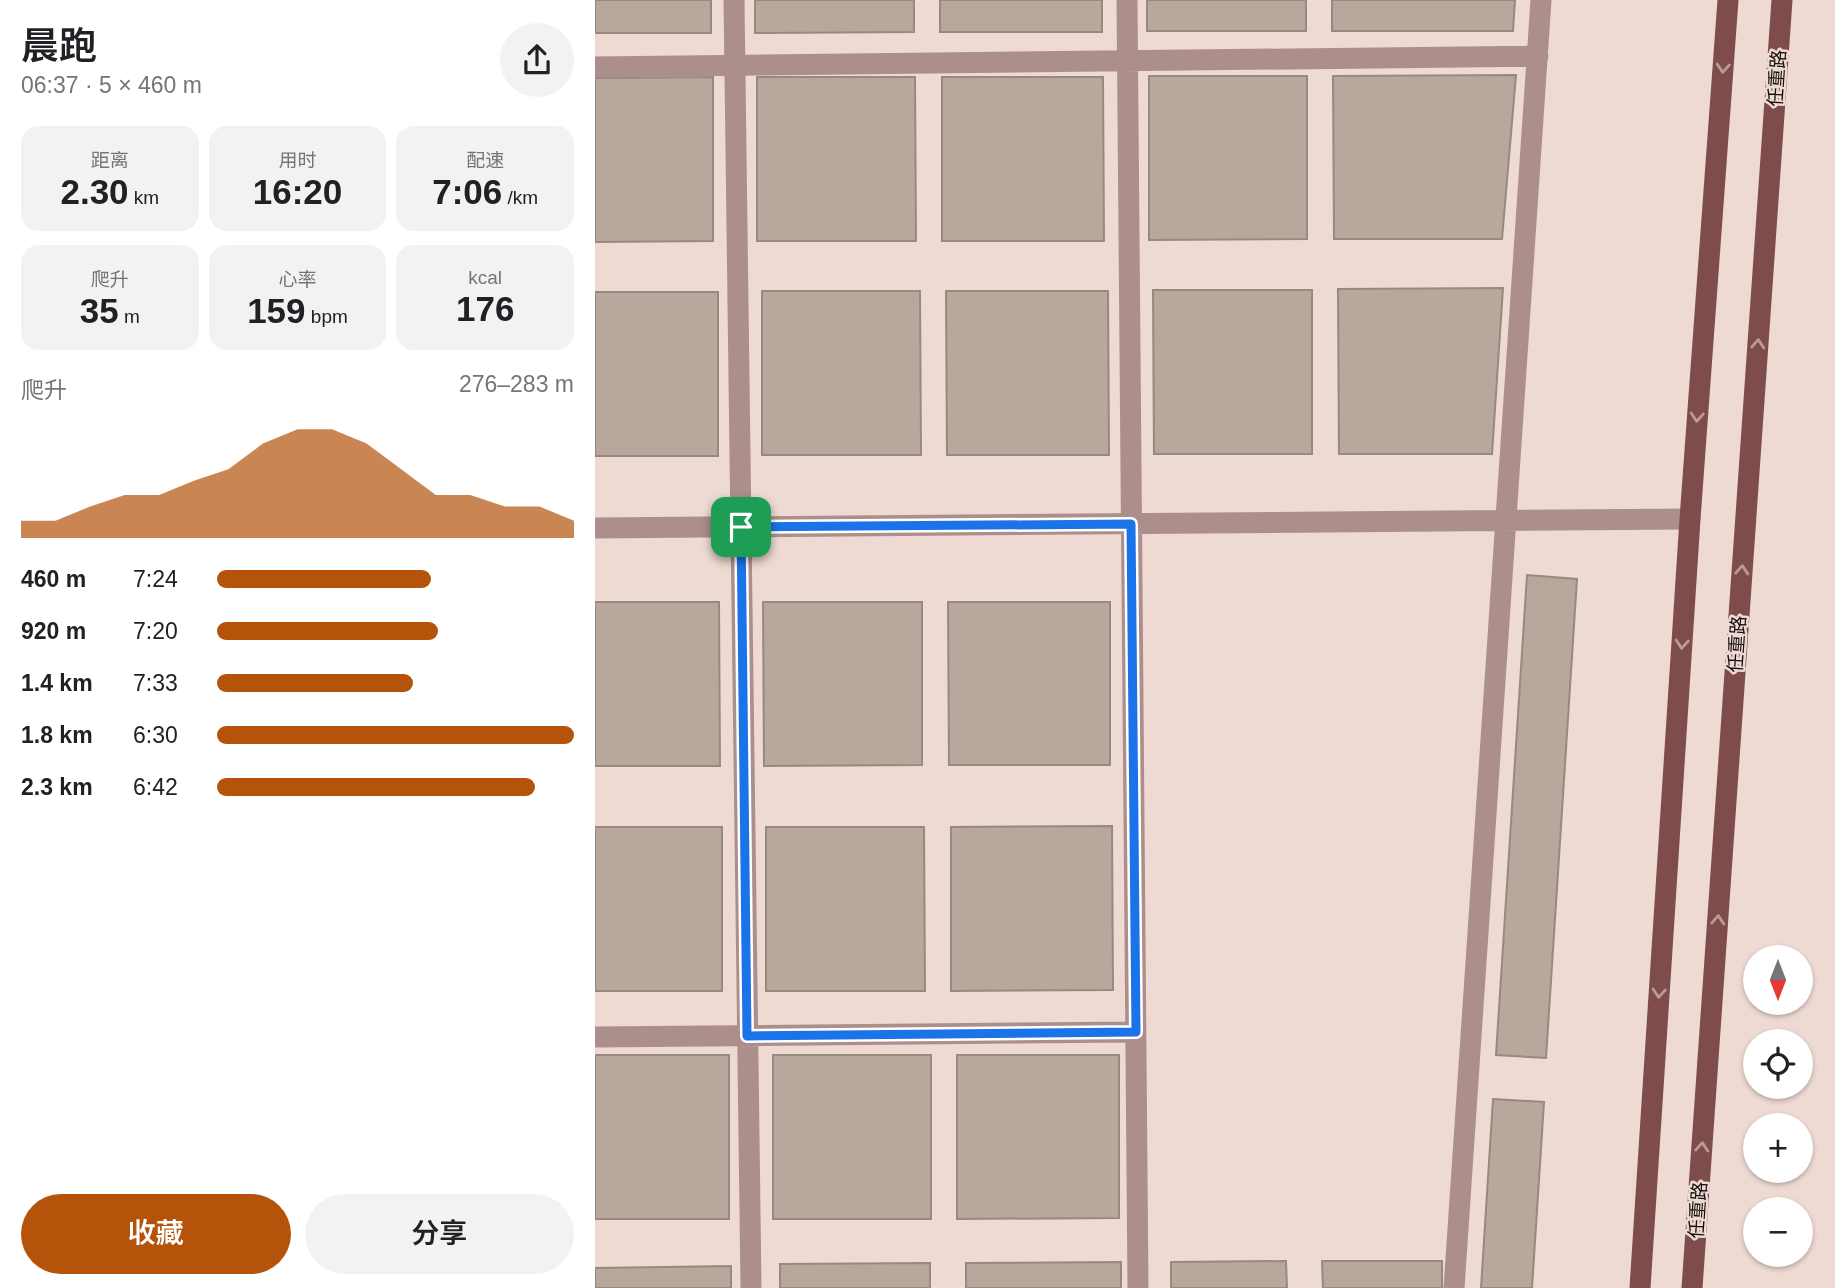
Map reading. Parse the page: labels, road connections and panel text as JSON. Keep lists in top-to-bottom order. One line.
{"streets":{"main road":["任重路"]},"north":"bottom","page":{"heading":["晨跑","06:37 · 5 × 460 m"],"stats":[["距离","2.30 km"],["用时","16:20"],["配速","7:06 /km"],["爬升","35 m"],["心率","159 bpm"],["kcal","176"]],"chart":["爬升","276–283 m"],"list":[{"name":"460 m","note":"7:24"},{"name":"920 m","note":"7:20"},{"name":"1.4 km","note":"7:33"},{"name":"1.8 km","note":"6:30"},{"name":"2.3 km","note":"6:42"}],"map_buttons":["+","−"],"buttons":["收藏","分享"]}}
